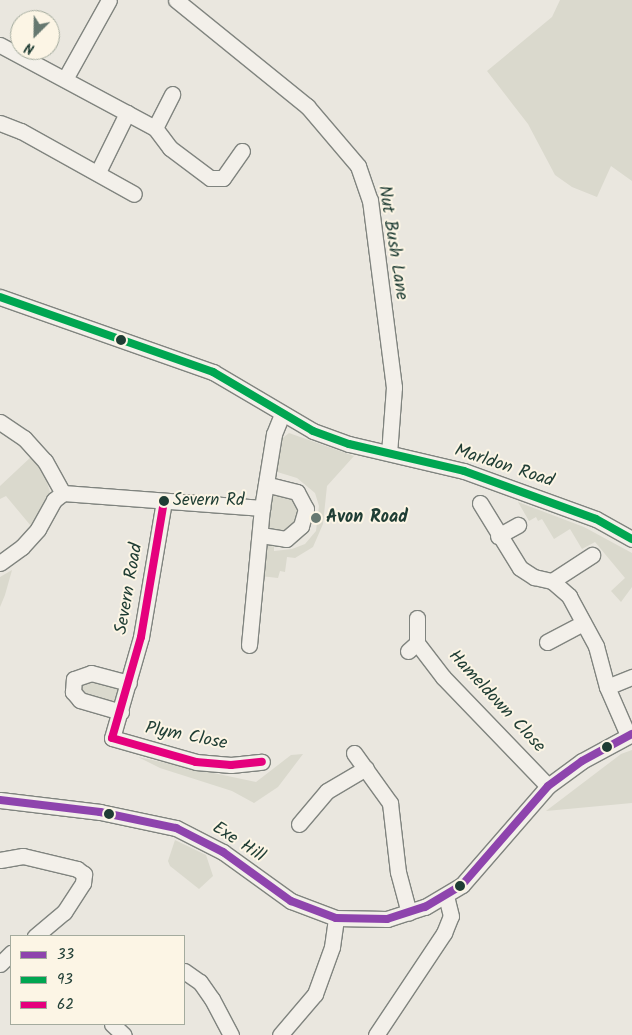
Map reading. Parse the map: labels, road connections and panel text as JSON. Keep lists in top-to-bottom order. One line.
{"streets":{"street":["Nut Bush Lane","Marldon Road","Severn Road","Hameldown Close","Plym Close","Exe Hill"]},"crossings":[["Nut Bush Lane","Marldon Road"],["Severn Road","Plym Close"],["Hameldown Close","Exe Hill"]],"places":["Severn Rd","Avon Road"],"lines":["transit line 93","transit line 62","transit line 33"],"legend":["33","93","62"],"north":"bottom left"}
